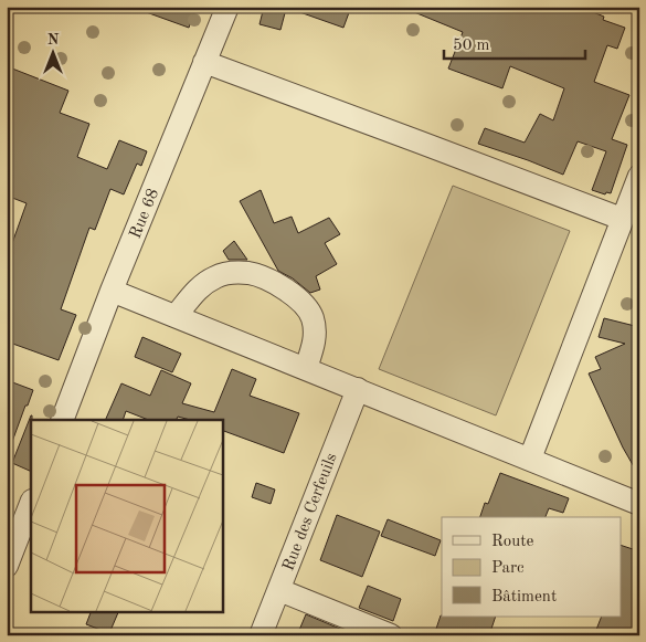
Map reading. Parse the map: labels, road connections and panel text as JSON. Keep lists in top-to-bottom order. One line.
{"streets":{"street":["Rue 68","Rue des Cerfeuils"]},"legend":["Route","Parc","Bâtiment"],"scale_bar":"50 m","north":"top"}
